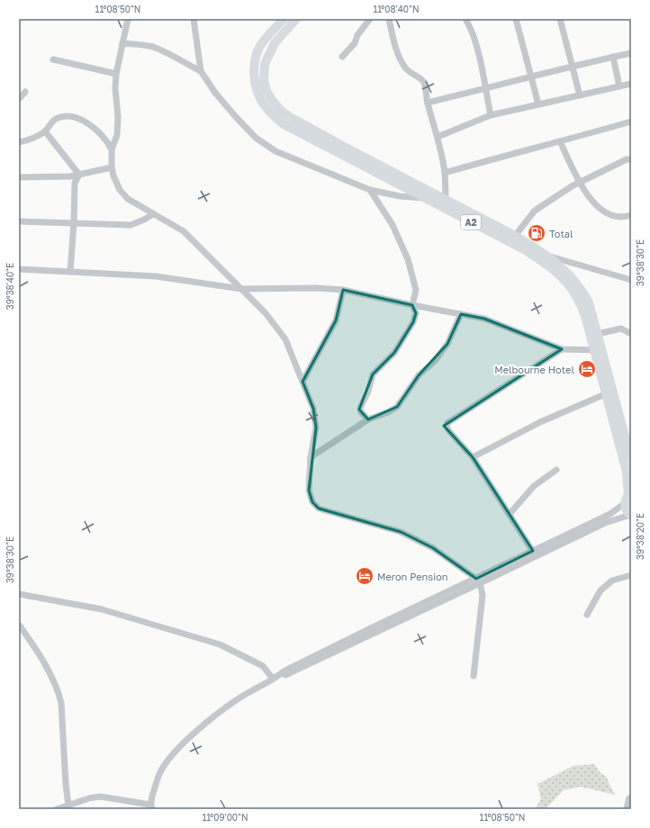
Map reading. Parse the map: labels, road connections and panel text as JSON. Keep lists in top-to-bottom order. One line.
{"streets":{"highway":["A2"]},"places":{"fuel station":["Total"],"hotel":["Melbourne Hotel","Meron Pension"]},"coordinates":["11°08'50\"N","11°08'40\"N","39°38'30\"E","39°38'40\"E","39°38'20\"E","11°09'00\"N"]}
